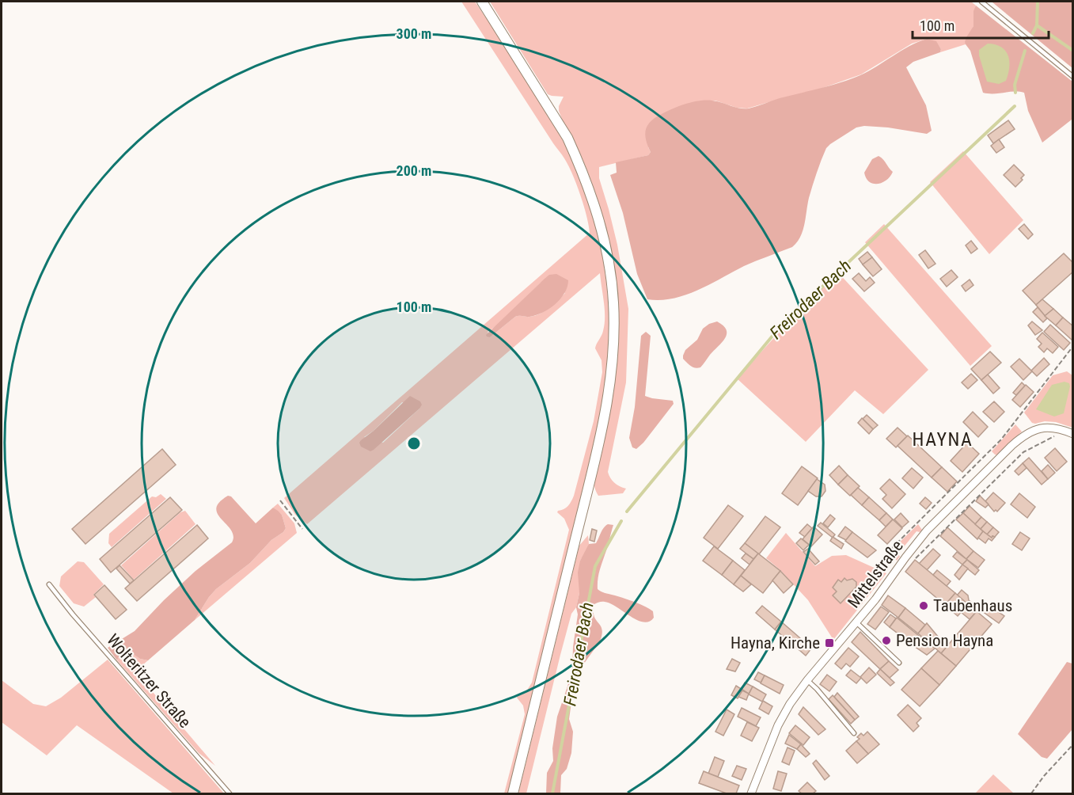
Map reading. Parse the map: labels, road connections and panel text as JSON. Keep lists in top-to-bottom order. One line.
{"streets":{"street":["Mittelstraße"],"lane":["Wolteritzer Straße"]},"districts":["HAYNA"],"water":["Freirodaer Bach"],"places":{"other":["Taubenhaus","Pension Hayna"],"transit":["Hayna, Kirche"]},"scale_bar":"100 m","rings":["300 m","200 m","100 m"]}
